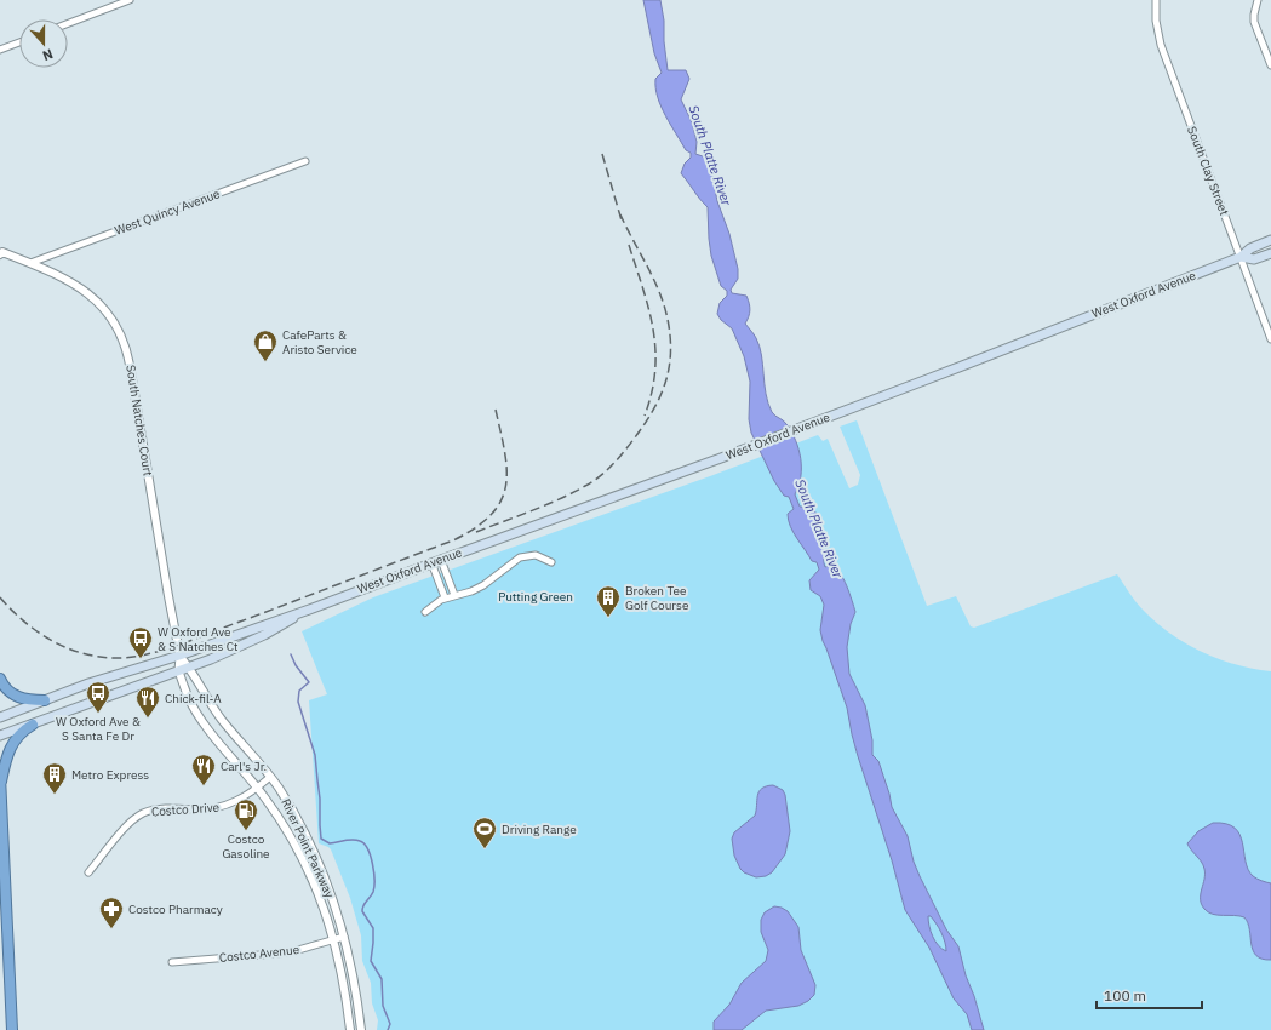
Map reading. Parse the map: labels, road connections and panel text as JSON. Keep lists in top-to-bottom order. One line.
{"streets":{"main road":["West Oxford Avenue"],"street":["South Clay Street","West Quincy Avenue","South Natches Court","Costco Drive","River Point Parkway","Costco Avenue"]},"crossings":[["South Clay Street","West Oxford Avenue"],["West Quincy Avenue","South Natches Court"],["West Oxford Avenue","South Natches Court"],["West Oxford Avenue","River Point Parkway"],["South Natches Court","River Point Parkway"],["Costco Drive","River Point Parkway"],["River Point Parkway","Costco Avenue"]],"water":["South Platte River"],"parks":["Putting Green"],"places":{"shop":["CafeParts & Aristo Service"],"building":["Broken Tee Golf Course","Metro Express"],"bus stop":["W Oxford Ave & S Natches Ct","W Oxford Ave & S Santa Fe Dr"],"restaurant":["Chick-fil-A","Carl's Jr."],"fuel station":["Costco Gasoline"],"sports":["Driving Range"],"pharmacy":["Costco Pharmacy"]},"scale_bar":"100 m","north":"bottom"}
